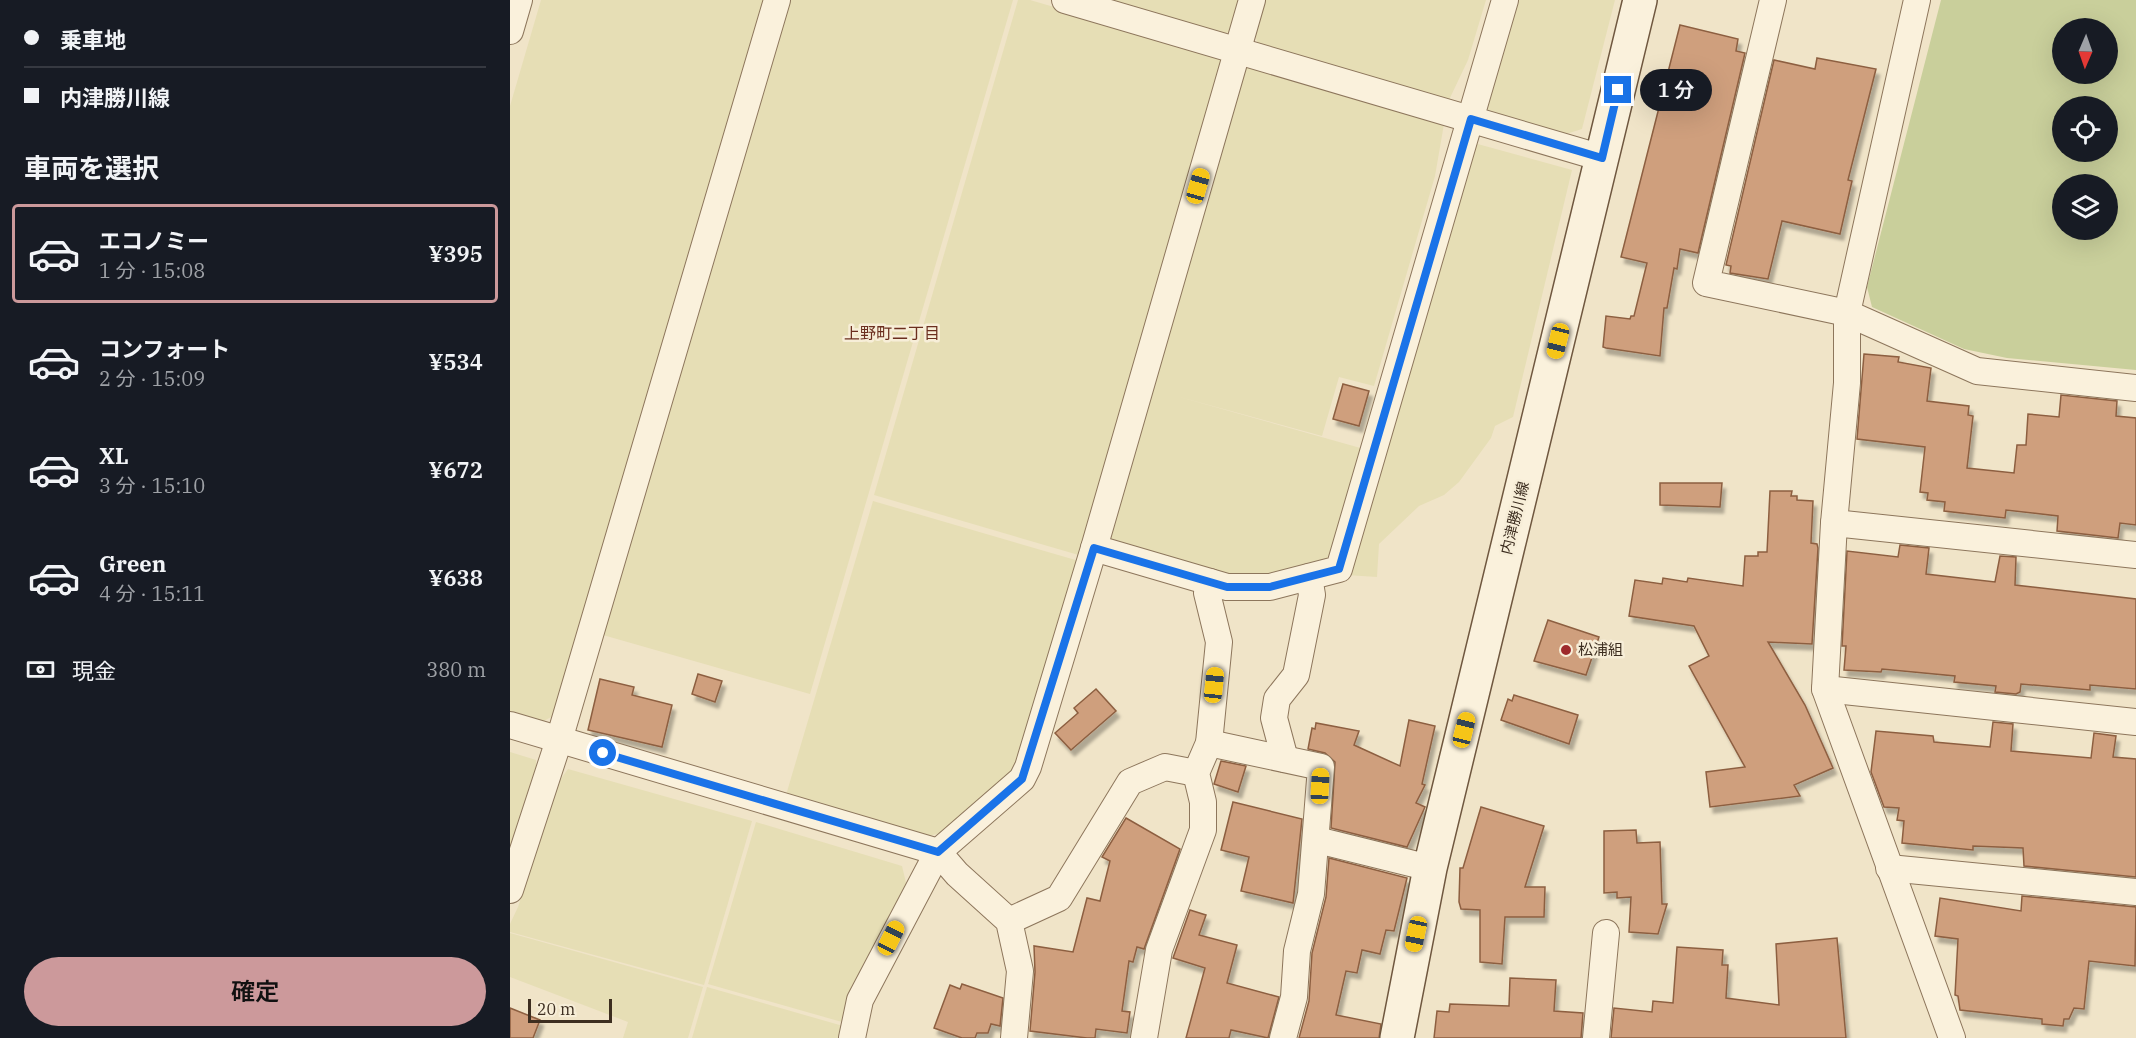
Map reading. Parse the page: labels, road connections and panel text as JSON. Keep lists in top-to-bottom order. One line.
{"streets":{"main road":["内津勝川線"]},"districts":["上野町二丁目"],"places":["松浦組"],"scale_bar":"20 m","north":"bottom","page":{"banner":["乗車地","内津勝川線"],"bubble":"1 分","heading":"車両を選択","list":[{"name":"エコノミー","note":"1 分 · 15:08","value":"¥395"},{"name":"コンフォート","note":"2 分 · 15:09","value":"¥534"},{"name":"XL","note":"3 分 · 15:10","value":"¥672"},{"name":"Green","note":"4 分 · 15:11","value":"¥638"}],"pay":["現金","380 m"],"buttons":"確定","scale":"20 m"}}
